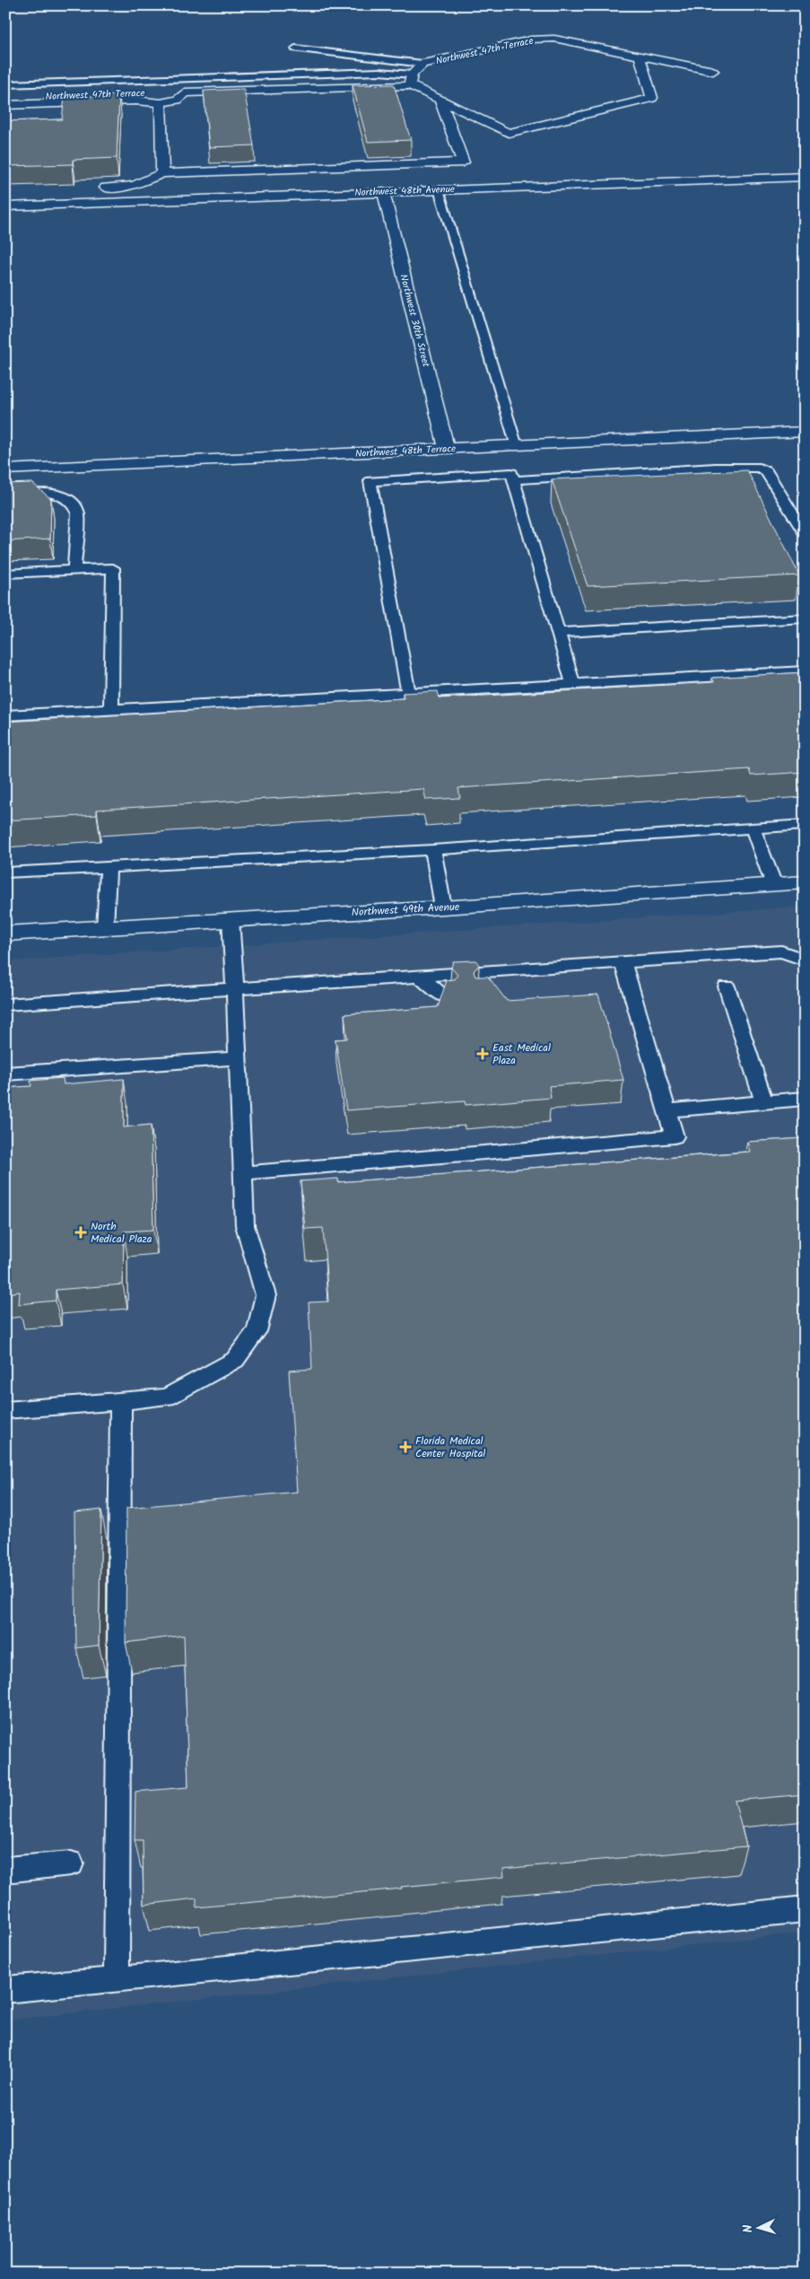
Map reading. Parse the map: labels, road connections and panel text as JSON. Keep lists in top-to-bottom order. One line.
{"streets":{"street":["Northwest 47th Terrace","Northwest 48th Avenue","Northwest 30th Street","Northwest 48th Terrace","Northwest 49th Avenue"]},"crossings":[["Northwest 48th Avenue","Northwest 30th Street"],["Northwest 30th Street","Northwest 48th Terrace"]],"places":{"health":["East Medical Plaza","North Medical Plaza","Florida Medical Center Hospital"]},"north":"left"}
